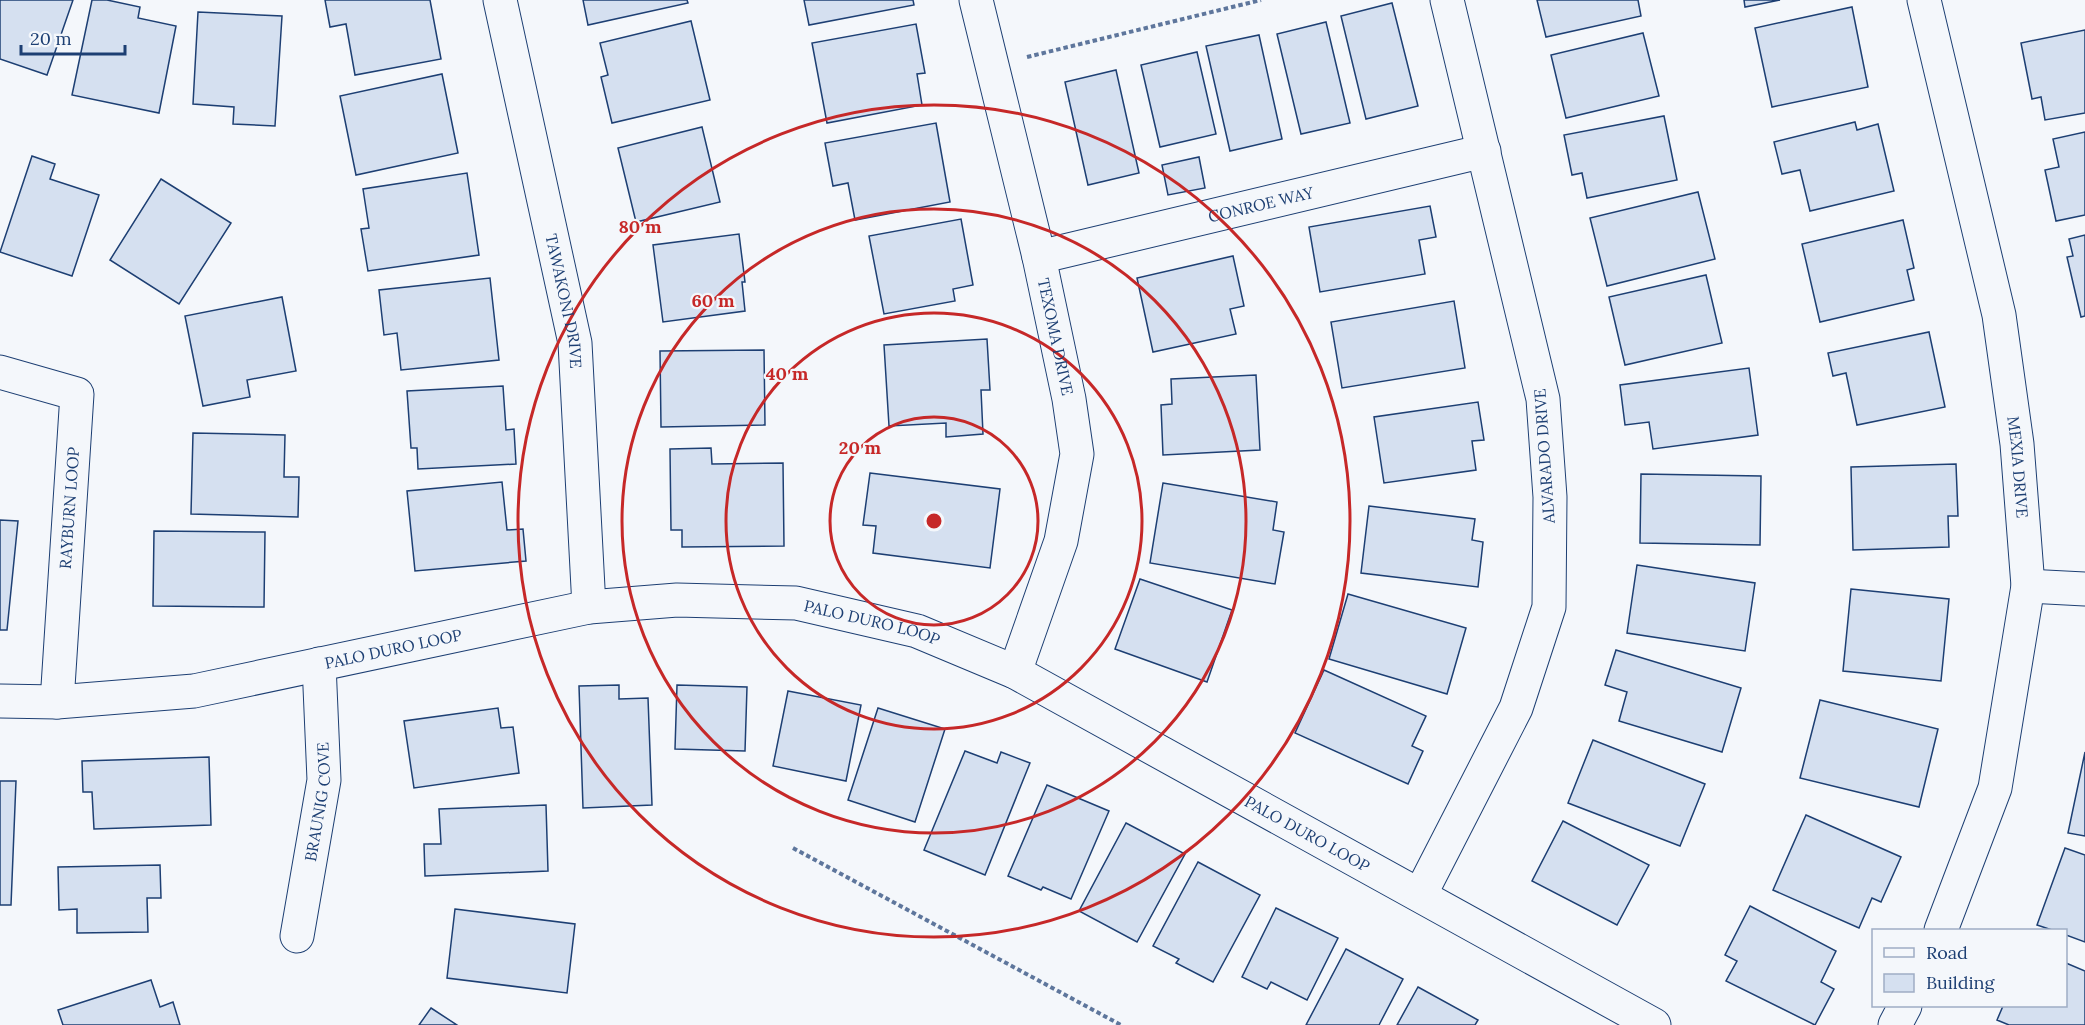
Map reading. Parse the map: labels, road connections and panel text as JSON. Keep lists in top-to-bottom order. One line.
{"streets":{"street":["CONROE WAY","TAWAKONI DRIVE","TEXOMA DRIVE","ALVARADO DRIVE","MEXIA DRIVE","RAYBURN LOOP","PALO DURO LOOP","BRAUNIG COVE"]},"crossings":[["CONROE WAY","TEXOMA DRIVE"],["CONROE WAY","ALVARADO DRIVE"],["TAWAKONI DRIVE","PALO DURO LOOP"],["TEXOMA DRIVE","PALO DURO LOOP"],["ALVARADO DRIVE","PALO DURO LOOP"],["RAYBURN LOOP","PALO DURO LOOP"],["PALO DURO LOOP","BRAUNIG COVE"]],"legend":["Road","Building"],"scale_bar":"20 m","rings":["80 m","60 m","40 m","20 m"]}
